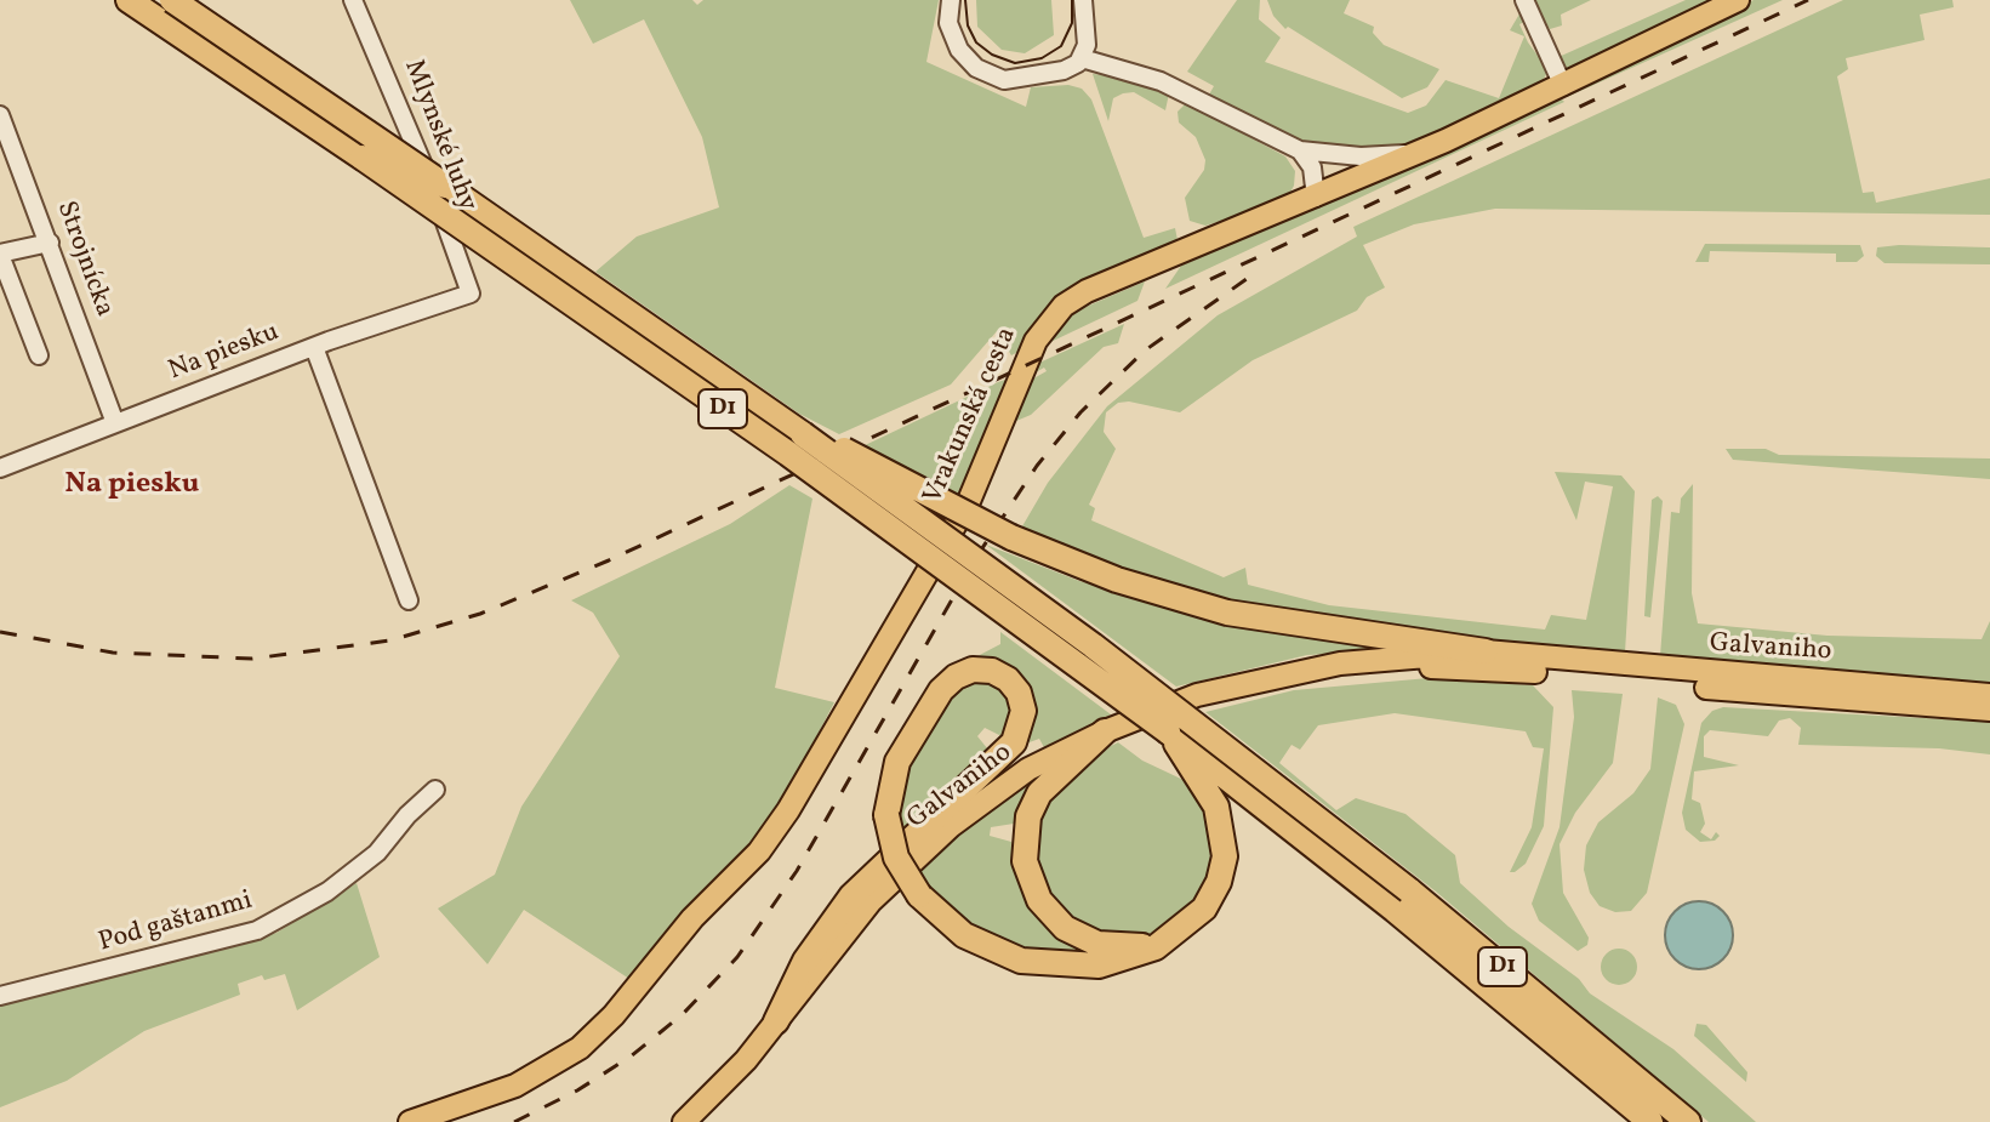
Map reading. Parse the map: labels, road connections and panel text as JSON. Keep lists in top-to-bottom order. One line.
{"streets":{"highway":["D1"],"main road":["Vrakunská cesta","Galvaniho"],"street":["Mlynské luhy","Strojnícka","Na piesku","Pod gaštanmi"]},"crossings":[["Mlynské luhy","Na piesku"],["Strojnícka","Na piesku"]],"districts":["Na piesku"]}
